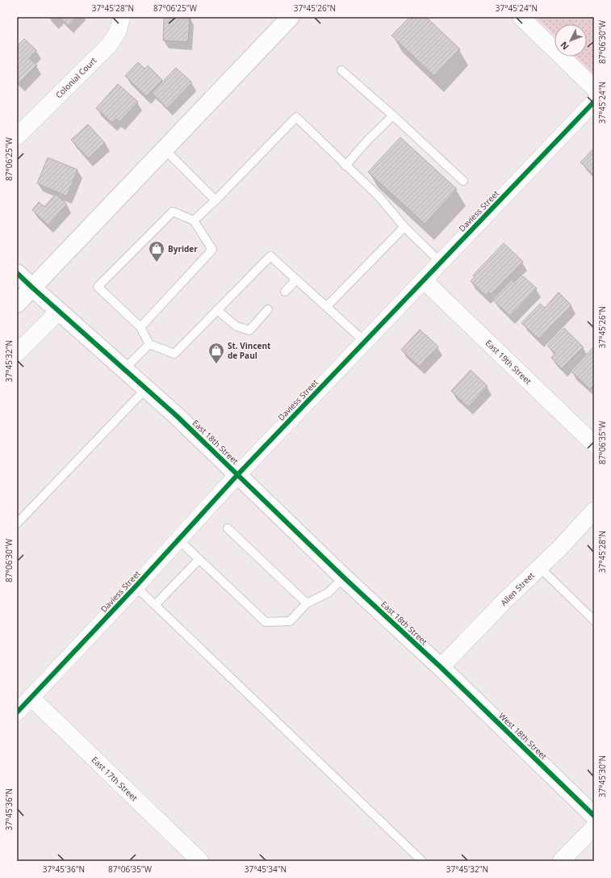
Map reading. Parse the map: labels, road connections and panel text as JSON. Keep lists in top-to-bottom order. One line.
{"streets":{"street":["Colonial Court","Daviess Street","East 19th Street","East 18th Street","Allen Street","West 18th Street","East 17th Street"]},"crossings":[["Daviess Street","East 19th Street"],["Daviess Street","East 18th Street"],["Daviess Street","East 17th Street"],["East 18th Street","Allen Street"],["East 18th Street","West 18th Street"],["Allen Street","West 18th Street"]],"places":{"shop":["Byrider","St. Vincent de Paul"]},"north":"bottom left","coordinates":["37°45'28\"N","87°06'25\"W","37°45'26\"N","37°45'24\"N","87°06'30\"W","37°45'32\"N","87°06'35\"W","37°45'30\"N","37°45'36\"N","37°45'34\"N"]}
